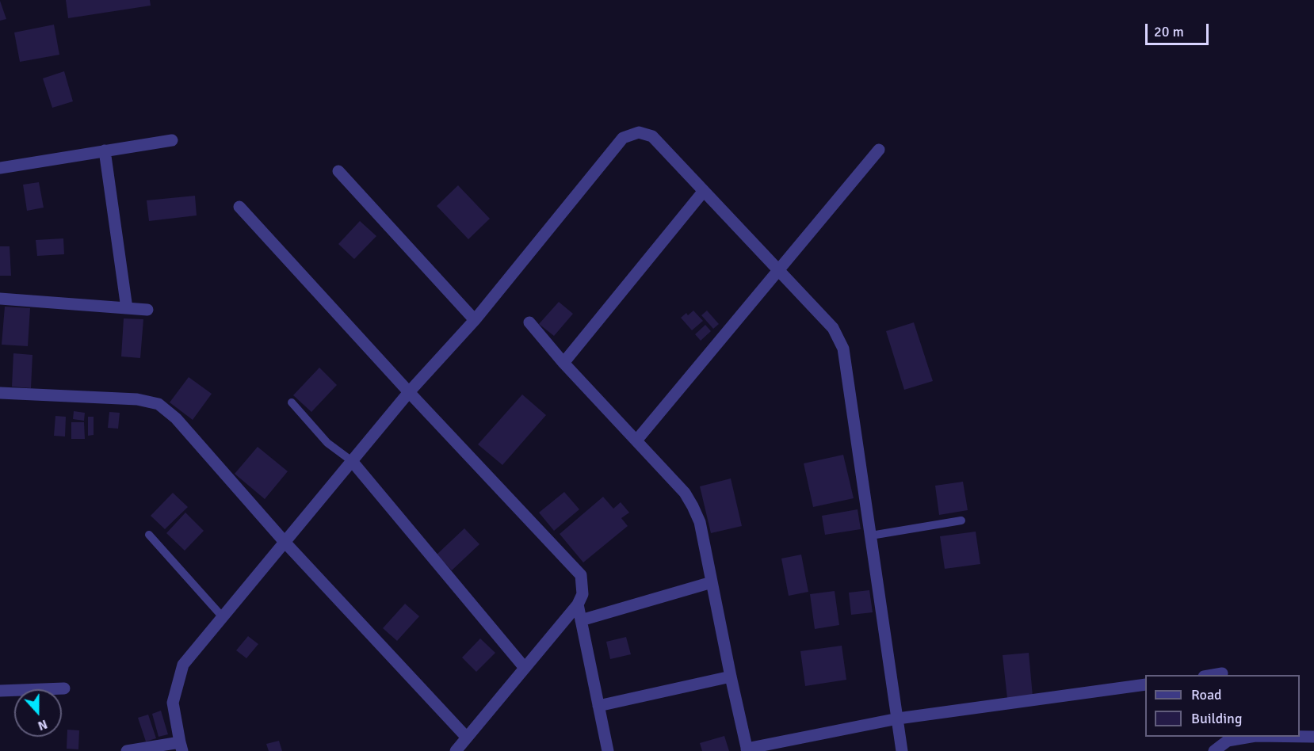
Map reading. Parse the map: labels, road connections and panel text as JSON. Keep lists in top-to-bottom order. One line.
{"legend":["Road","Building"],"scale_bar":"20 m","north":"bottom"}
